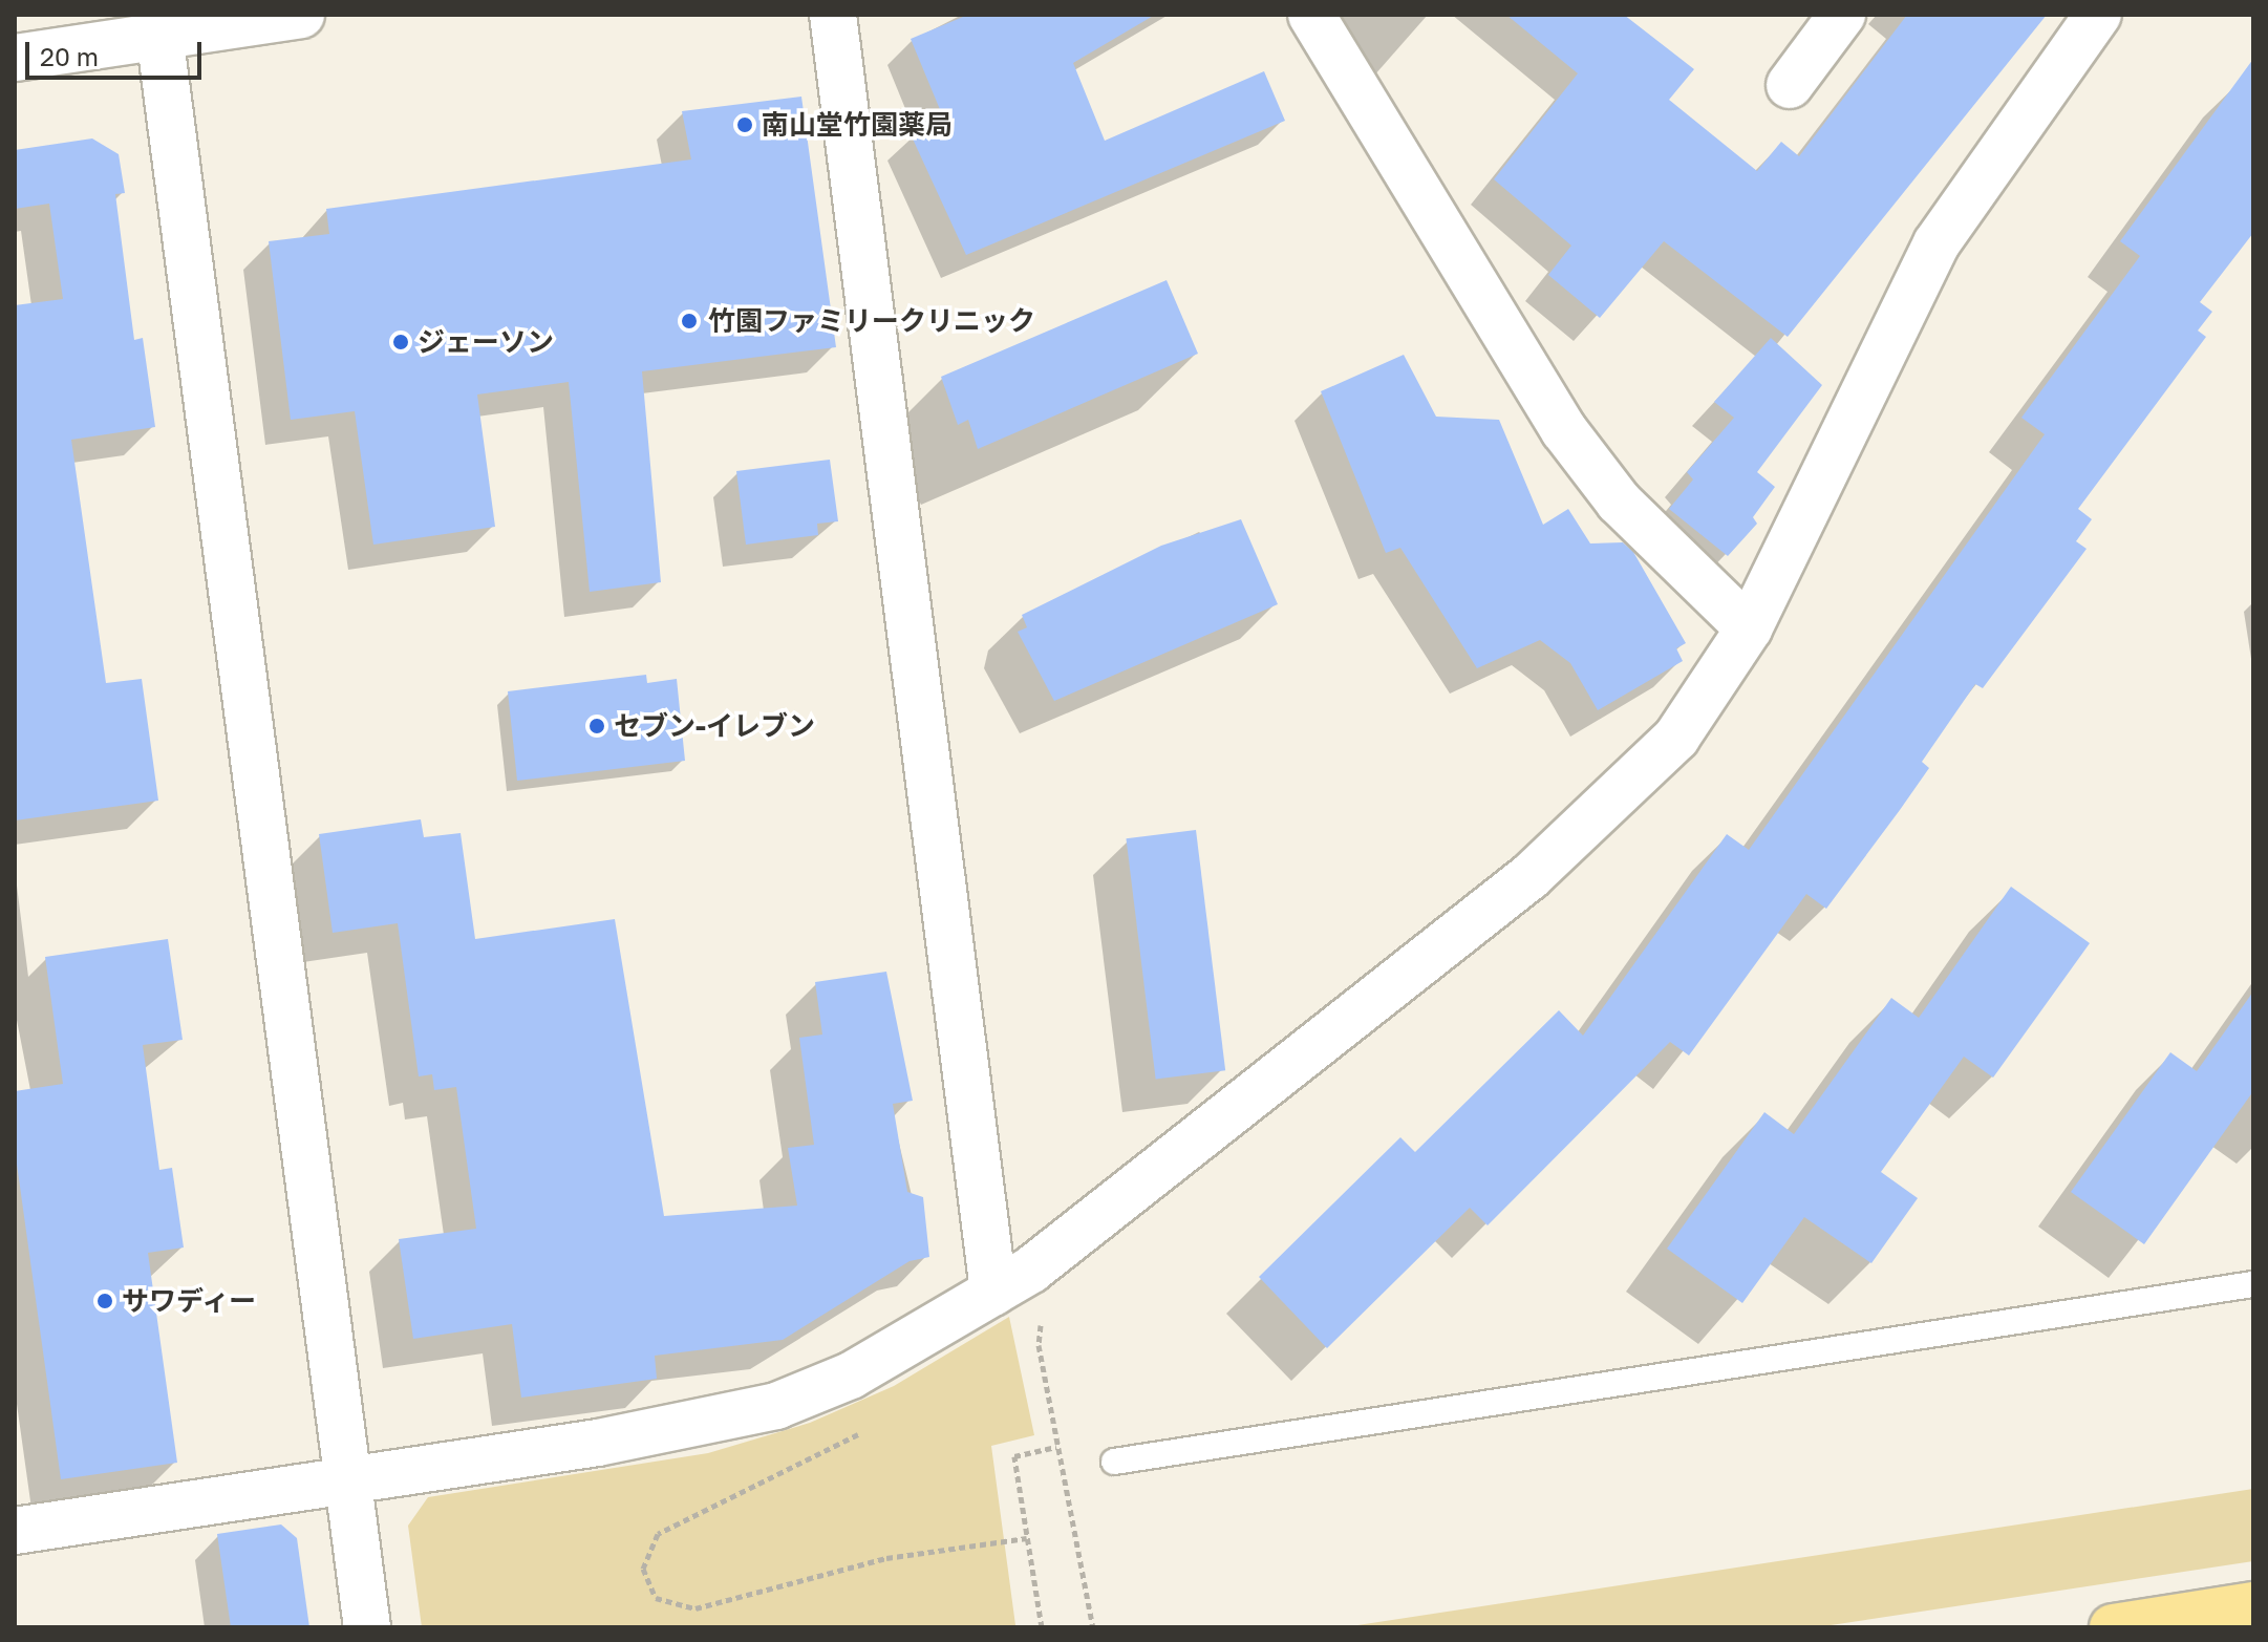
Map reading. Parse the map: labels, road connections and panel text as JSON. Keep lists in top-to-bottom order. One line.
{"places":["南山堂竹園薬局","竹園ファミリークリニック","ジェーソン","セブン-イレブン","サワディー"],"scale_bar":"20 m"}
